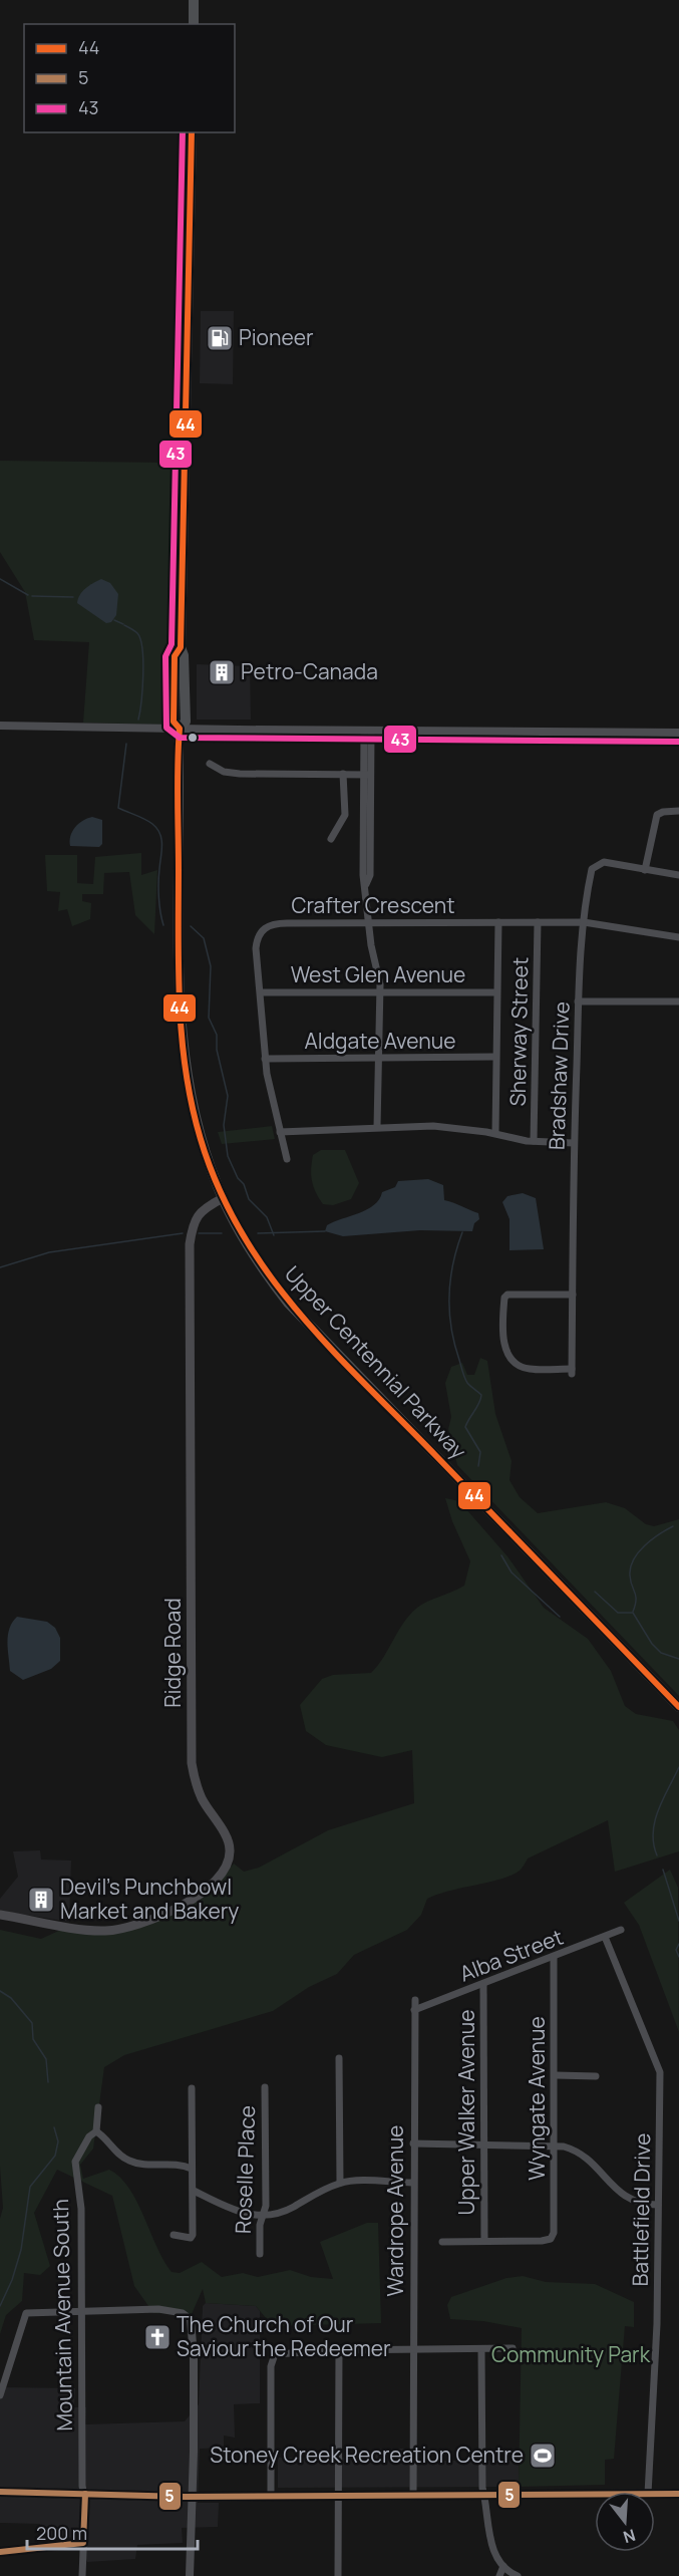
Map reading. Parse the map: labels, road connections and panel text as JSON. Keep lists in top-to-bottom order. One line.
{"streets":{"main road":["Upper Centennial Parkway","Ridge Road"],"street":["Crafter Crescent","West Glen Avenue","Sherway Street","Aldgate Avenue","Bradshaw Drive","Alba Street","Wyngate Avenue","Upper Walker Avenue","Roselle Place","Battlefield Drive","Wardrope Avenue","Mountain Avenue South"]},"crossings":[["Crafter Crescent","West Glen Avenue"],["Crafter Crescent","Sherway Street"],["Crafter Crescent","Aldgate Avenue"],["Crafter Crescent","Bradshaw Drive"],["Upper Centennial Parkway","Ridge Road"],["Alba Street","Wyngate Avenue"],["Alba Street","Upper Walker Avenue"],["Alba Street","Battlefield Drive"],["Alba Street","Wardrope Avenue"],["Wyngate Avenue","Upper Walker Avenue"]],"parks":["Community Park"],"places":{"fuel station":["Pioneer"],"building":["Petro-Canada","Devil's Punchbowl Market and Bakery"],"church":["The Church of Our Saviour the Redeemer"],"sports":["Stoney Creek Recreation Centre"]},"lines":["transit line 44","transit line 43","transit line 5"],"legend":["44","5","43"],"scale_bar":"200 m","north":"bottom"}
